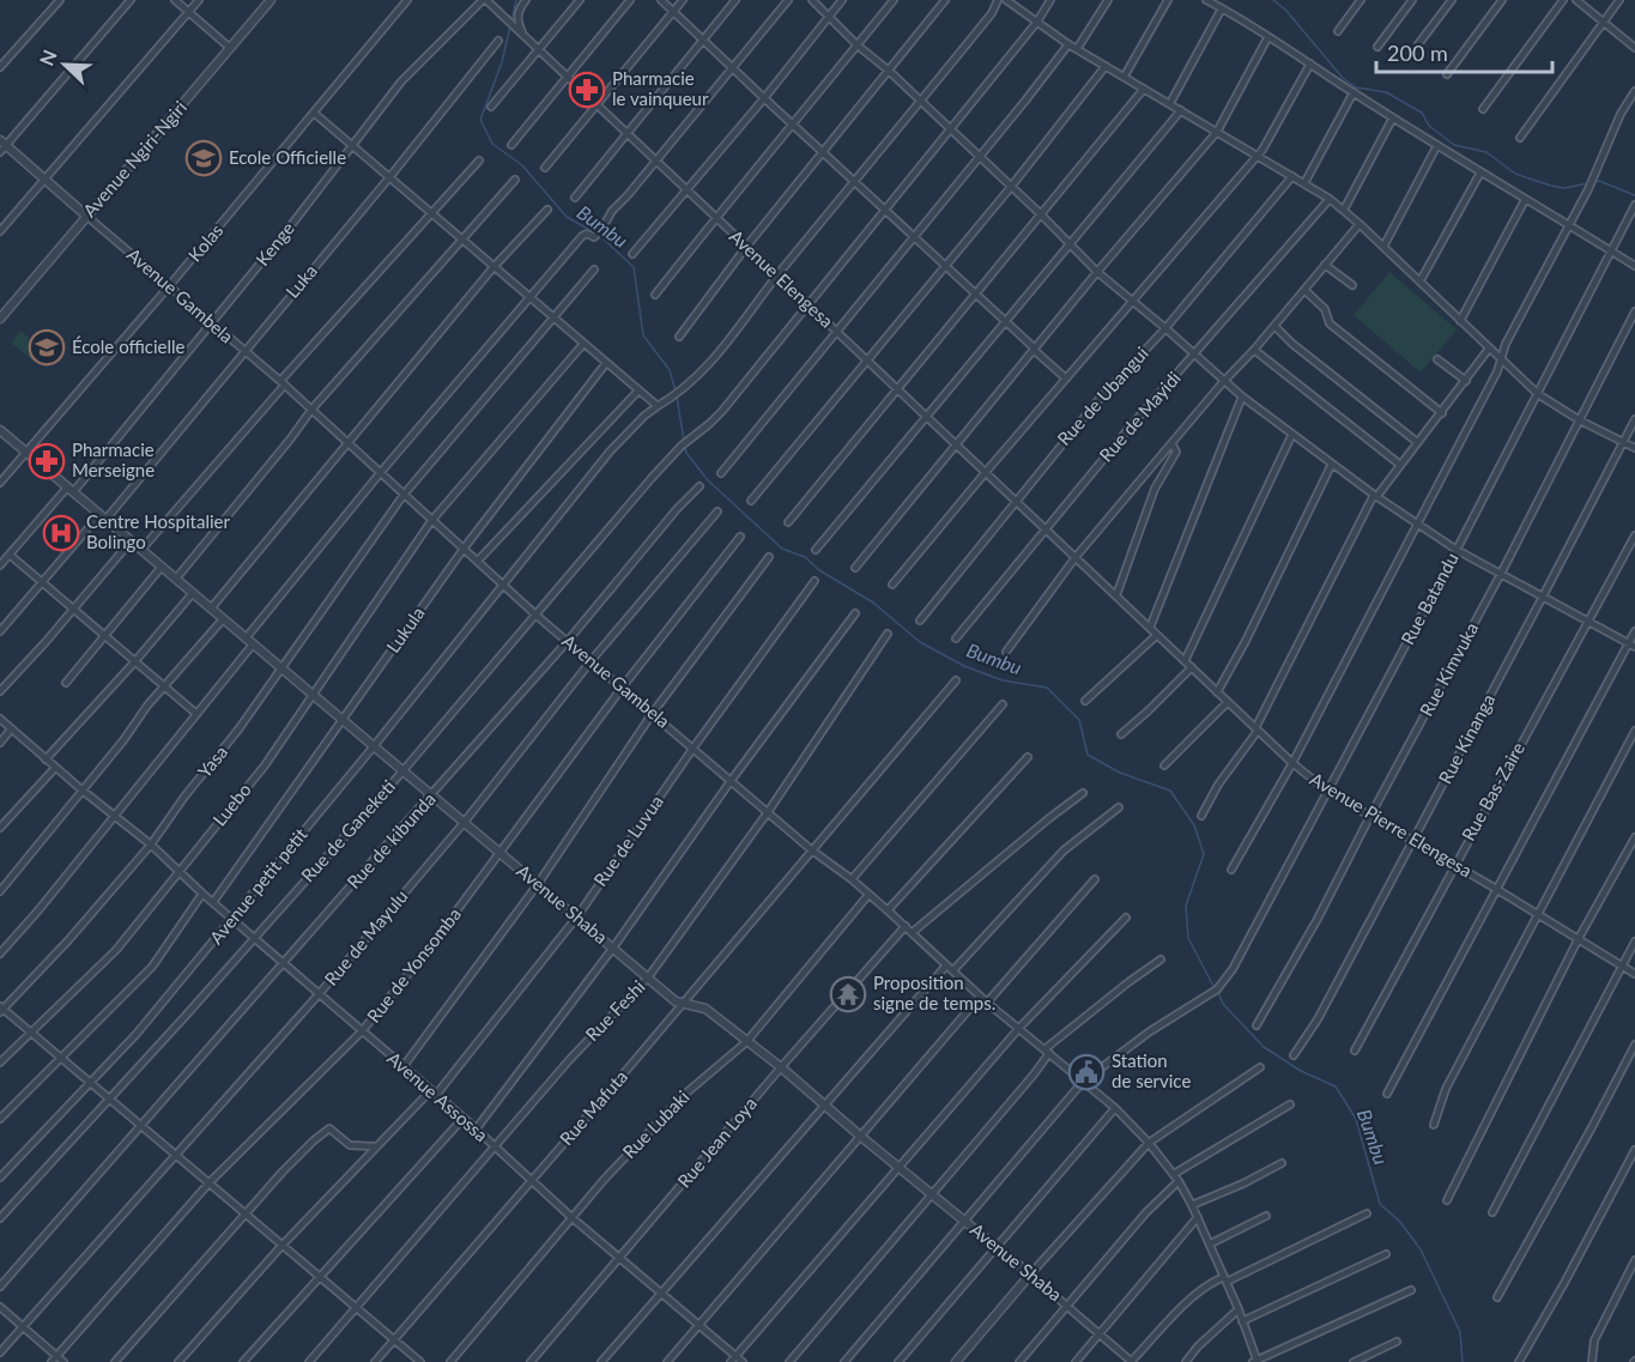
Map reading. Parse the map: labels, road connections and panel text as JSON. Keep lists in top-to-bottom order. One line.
{"streets":{"street":["Avenue Ngiri-Ngiri","Kolas","Kenge","Avenue Elengesa","Luka","Avenue Gambela","Rue de Ubangui","Rue de Mayidi","Rue Batandu","Lukula","Rue Kimvuka","Rue Kinanga","Yasa","Rue Bas-Zaire","Luebo","Avenue Pierre Elengesa","Rue de Ganeketi","Rue de kibunda","Rue de Luvua","Avenue petit petit","Avenue Shaba","Rue de Mayulu","Rue de Yonsomba","Rue Feshi","Avenue Assossa","Rue Mafuta","Rue Lubaki","Rue Jean Loya"]},"crossings":[["Avenue Ngiri-Ngiri","Avenue Gambela"],["Kolas","Avenue Gambela"],["Kolas","Avenue Shaba"],["Kenge","Avenue Elengesa"],["Kenge","Avenue Gambela"],["Kenge","Avenue Shaba"],["Avenue Elengesa","Rue de Ubangui"],["Avenue Elengesa","Rue de Mayidi"],["Avenue Elengesa","Avenue Pierre Elengesa"],["Avenue Elengesa","Rue de Ganeketi"],["Avenue Elengesa","Avenue petit petit"],["Luka","Avenue Gambela"],["Luka","Avenue Shaba"],["Avenue Gambela","Rue Batandu"],["Avenue Gambela","Lukula"],["Avenue Gambela","Yasa"],["Avenue Gambela","Luebo"],["Avenue Gambela","Rue de Ganeketi"],["Avenue Gambela","Rue de kibunda"],["Avenue Gambela","Rue de Luvua"],["Avenue Gambela","Avenue petit petit"],["Avenue Gambela","Rue de Mayulu"],["Avenue Gambela","Rue de Yonsomba"],["Avenue Gambela","Rue Feshi"],["Avenue Gambela","Rue Mafuta"],["Avenue Gambela","Rue Lubaki"],["Avenue Gambela","Rue Jean Loya"],["Rue Batandu","Avenue Pierre Elengesa"],["Lukula","Avenue Shaba"],["Lukula","Avenue Assossa"],["Rue Kimvuka","Avenue Pierre Elengesa"],["Rue Kinanga","Avenue Pierre Elengesa"],["Yasa","Avenue Shaba"],["Yasa","Avenue Assossa"],["Rue Bas-Zaire","Avenue Pierre Elengesa"],["Luebo","Avenue Shaba"],["Luebo","Avenue Assossa"],["Rue de Ganeketi","Avenue Shaba"],["Rue de Ganeketi","Avenue Assossa"],["Rue de kibunda","Avenue Shaba"],["Rue de kibunda","Avenue Assossa"],["Rue de Luvua","Avenue Shaba"],["Rue de Luvua","Avenue Assossa"],["Avenue petit petit","Avenue Shaba"],["Avenue petit petit","Avenue Assossa"],["Avenue Shaba","Rue de Mayulu"],["Avenue Shaba","Rue de Yonsomba"],["Avenue Shaba","Rue Feshi"],["Avenue Shaba","Rue Mafuta"],["Avenue Shaba","Rue Lubaki"],["Avenue Shaba","Rue Jean Loya"],["Rue de Mayulu","Avenue Assossa"],["Rue de Yonsomba","Avenue Assossa"],["Rue Feshi","Avenue Assossa"],["Avenue Assossa","Rue Mafuta"],["Avenue Assossa","Rue Lubaki"],["Avenue Assossa","Rue Jean Loya"]],"water":["Bumbu"],"places":{"pharmacy":["Pharmacie le vainqueur","Pharmacie Merseigne"],"school or university":["Ecole Officielle","École officielle"],"hospital":["Centre Hospitalier Bolingo"],"temple":["Proposition signe de temps."],"public building":["Station de service"]},"scale_bar":"200 m","north":"top left"}
